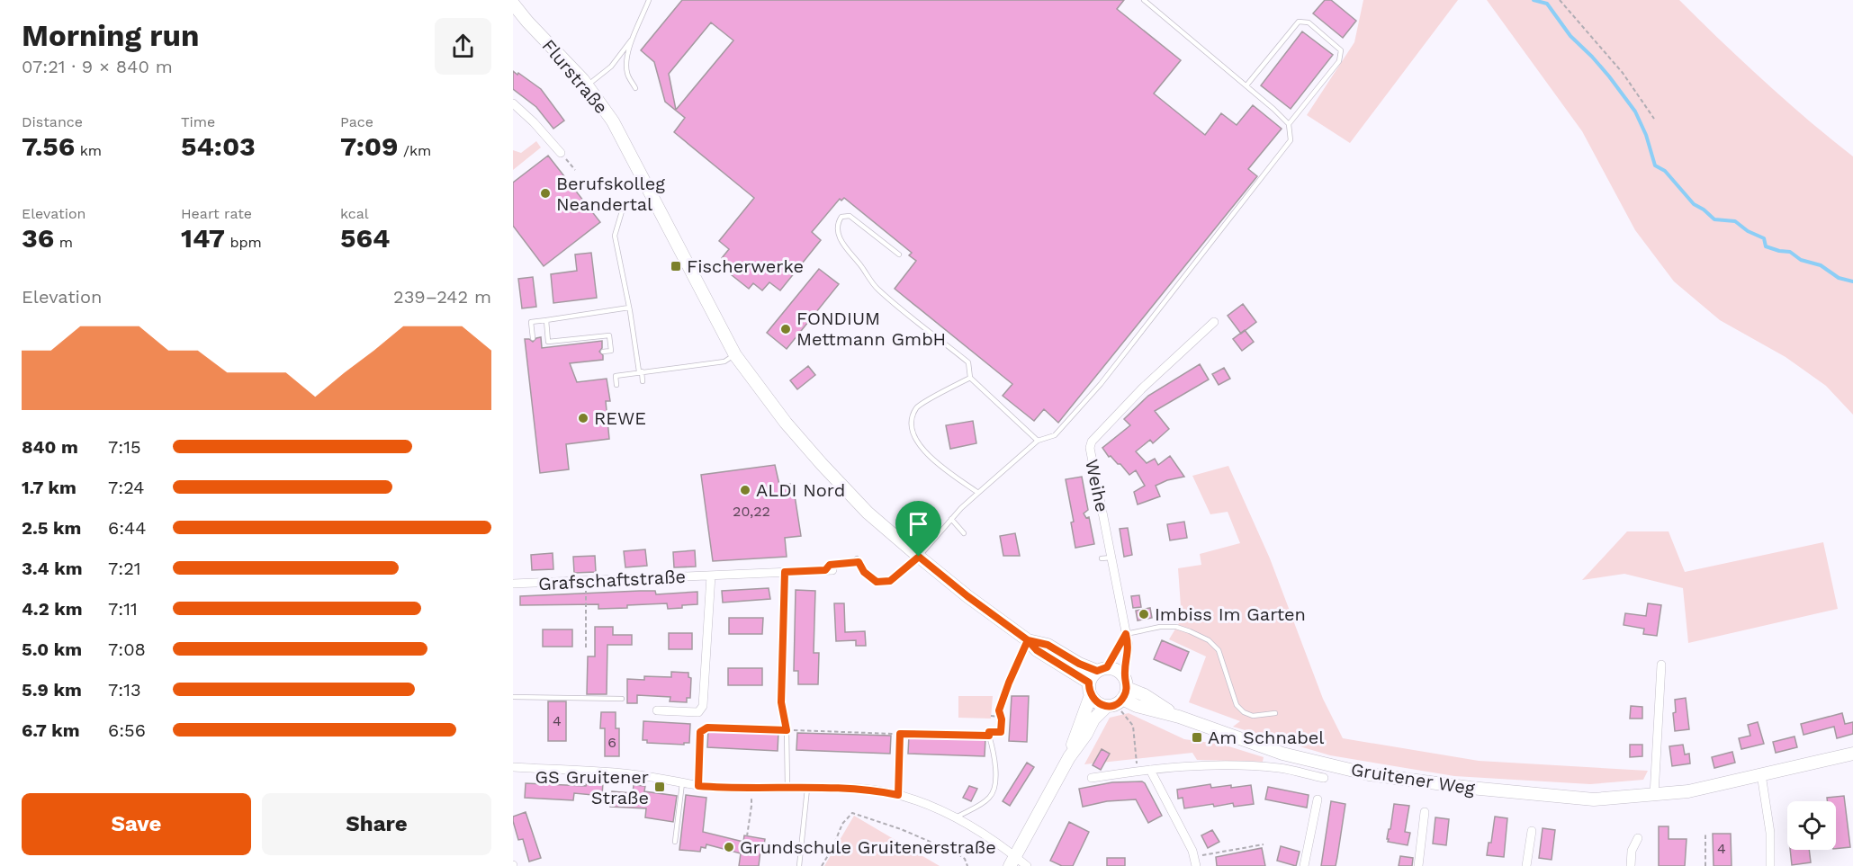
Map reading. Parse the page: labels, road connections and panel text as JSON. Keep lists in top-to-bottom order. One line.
{"streets":{"main road":["Flurstraße","Gruitener Weg"],"street":["Weihe","Grafschaftstraße"]},"crossings":[["Weihe","Gruitener Weg"]],"places":{"other":["Berufskolleg Neandertal","FONDIUM Mettmann GmbH","REWE","ALDI Nord","Imbiss Im Garten","Grundschule Gruitenerstraße"],"transit":["Fischerwerke","Am Schnabel","GS Gruitener Straße"]},"house_numbers":["20,22","4","6","4"],"page":{"heading":["Morning run","07:21 · 9 × 840 m"],"stats":[["Distance","7.56 km"],["Time","54:03"],["Pace","7:09 /km"],["Elevation","36 m"],["Heart rate","147 bpm"],["kcal","564"]],"chart":["Elevation","239–242 m"],"list":[{"name":"840 m","note":"7:15"},{"name":"1.7 km","note":"7:24"},{"name":"2.5 km","note":"6:44"},{"name":"3.4 km","note":"7:21"},{"name":"4.2 km","note":"7:11"},{"name":"5.0 km","note":"7:08"},{"name":"5.9 km","note":"7:13"},{"name":"6.7 km","note":"6:56"}],"buttons":["Save","Share"]}}
